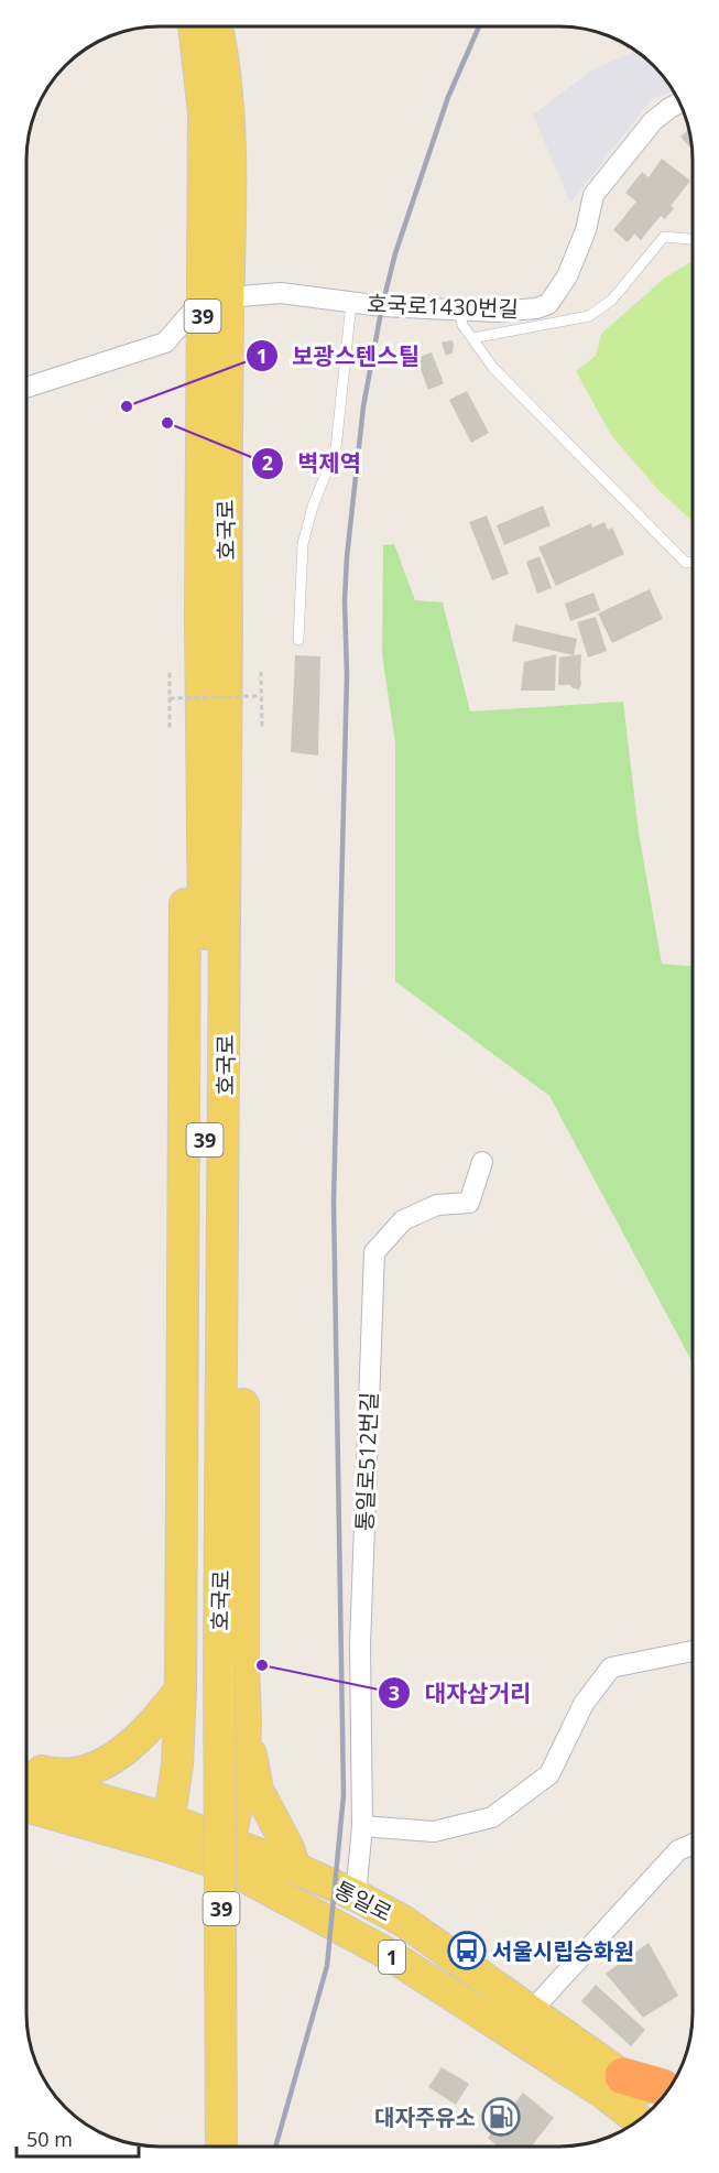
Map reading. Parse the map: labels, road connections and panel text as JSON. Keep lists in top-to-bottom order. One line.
{"streets":{"main road":["39","호국로","통일로","1"],"street":["호국로1430번길","통일로512번길"]},"crossings":[["호국로1430번길","호국로"],["통일로512번길","통일로"]],"places":{"other":["보광스텐스틸","벽제역","대자삼거리"],"bus stop":["서울시립승화원"],"fuel station":["대자주유소"]},"scale_bar":"50 m"}
